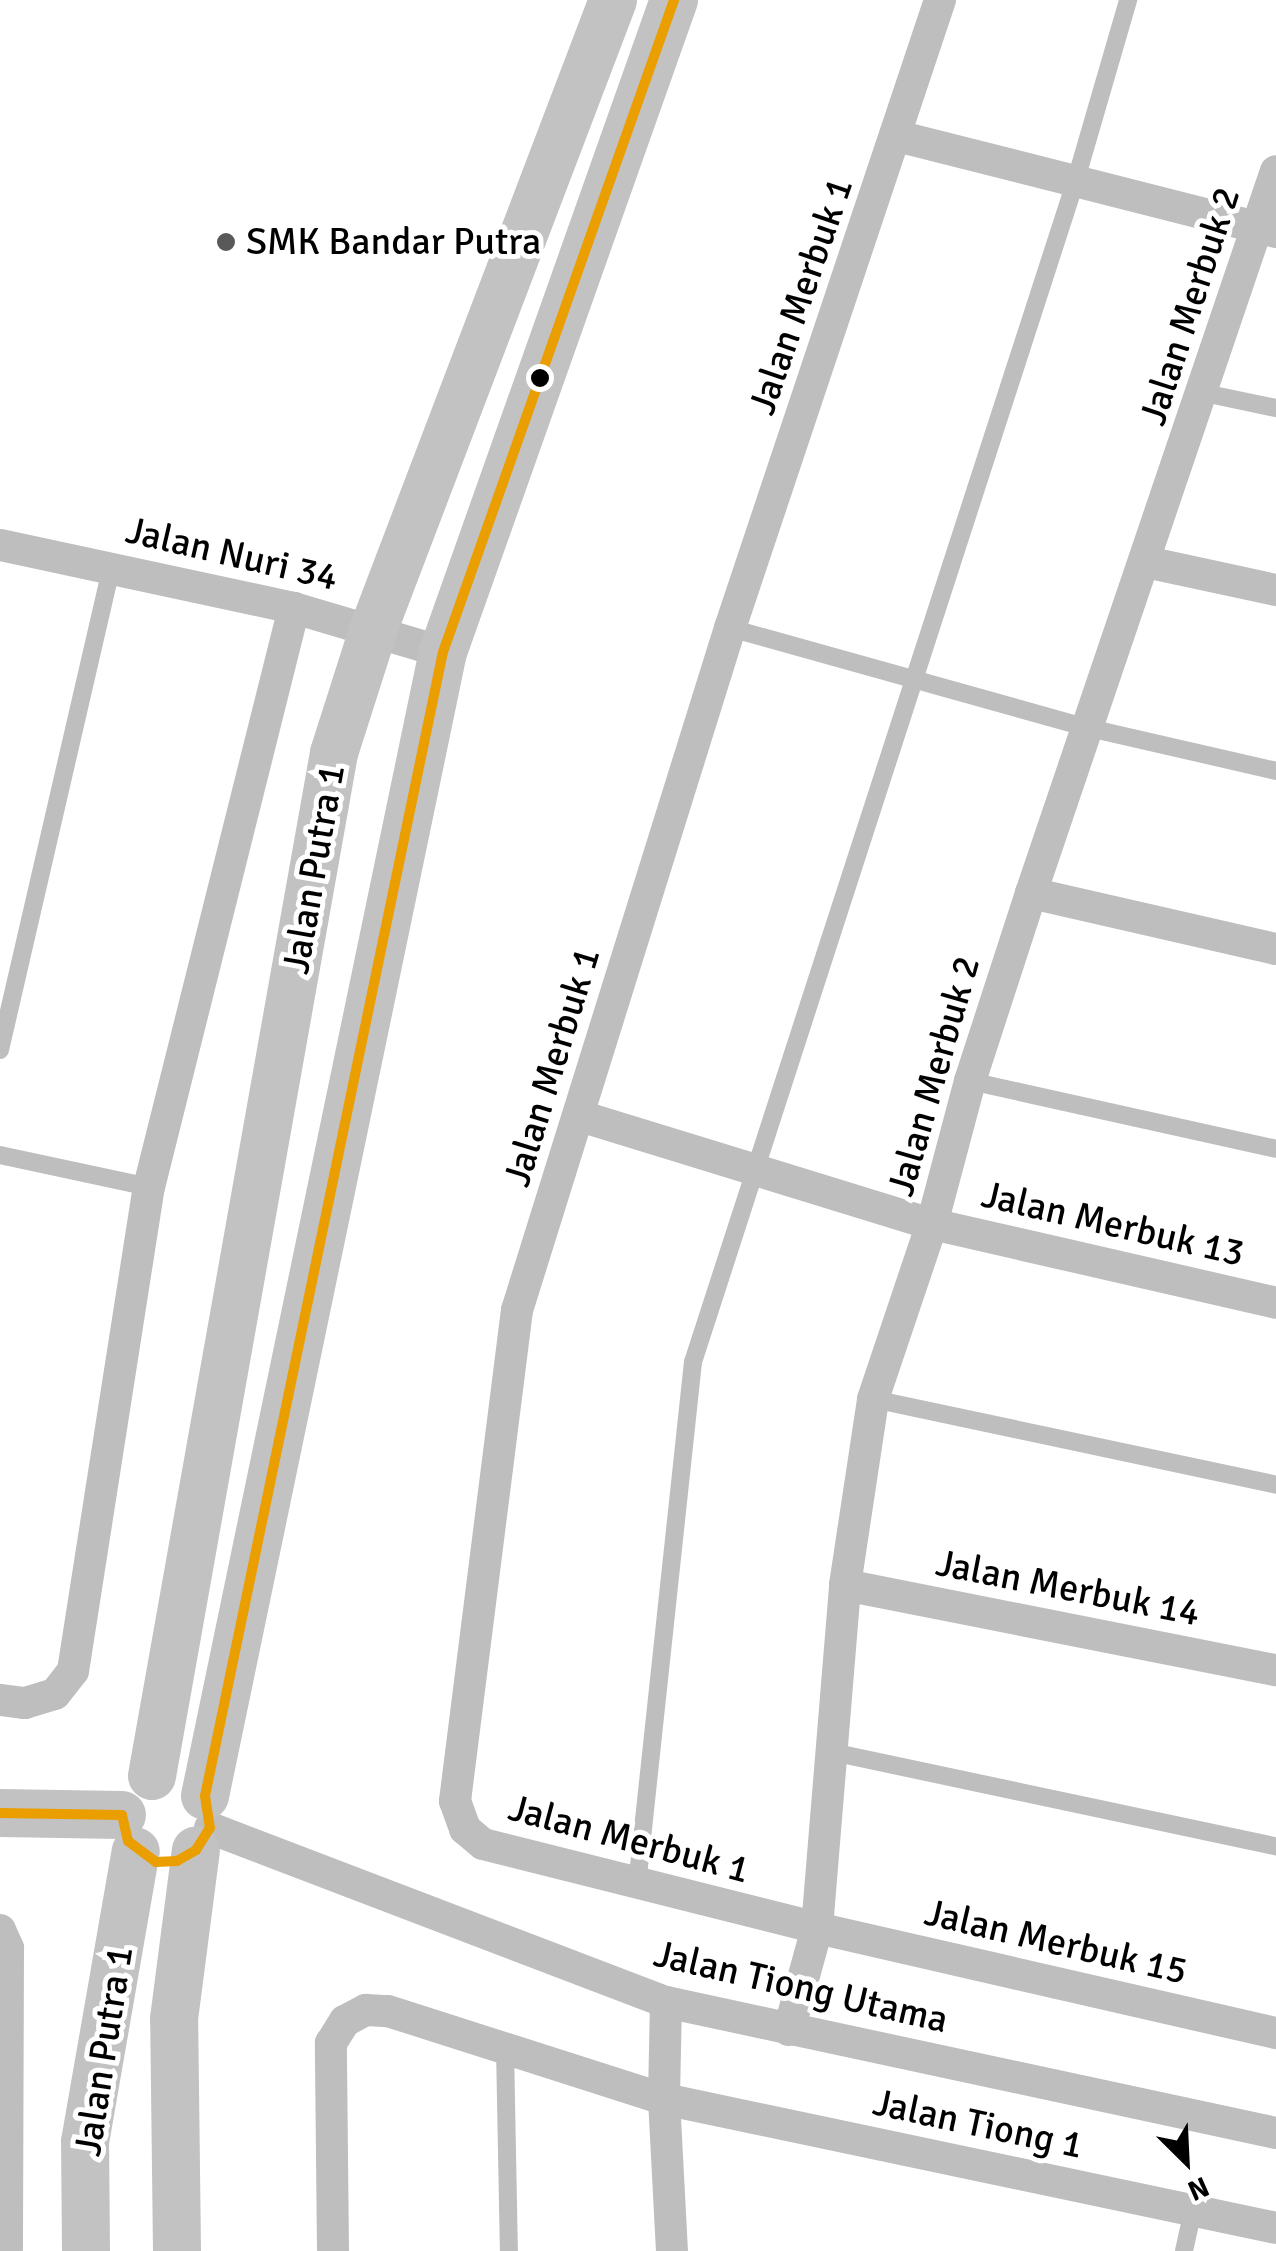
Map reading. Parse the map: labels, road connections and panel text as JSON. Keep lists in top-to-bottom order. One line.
{"streets":{"main road":["Jalan Putra 1"],"street":["Jalan Merbuk 1","Jalan Merbuk 2","Jalan Nuri 34","Jalan Merbuk 13","Jalan Merbuk 14","Jalan Merbuk 15","Jalan Tiong Utama","Jalan Tiong 1"]},"crossings":[["Jalan Merbuk 1","Jalan Merbuk 2"],["Jalan Merbuk 1","Jalan Merbuk 13"],["Jalan Merbuk 1","Jalan Merbuk 15"],["Jalan Merbuk 2","Jalan Merbuk 13"],["Jalan Merbuk 2","Jalan Merbuk 14"],["Jalan Merbuk 2","Jalan Merbuk 15"],["Jalan Merbuk 2","Jalan Tiong Utama"],["Jalan Nuri 34","Jalan Putra 1"],["Jalan Putra 1","Jalan Tiong Utama"]],"places":["SMK Bandar Putra"],"north":"bottom right"}
